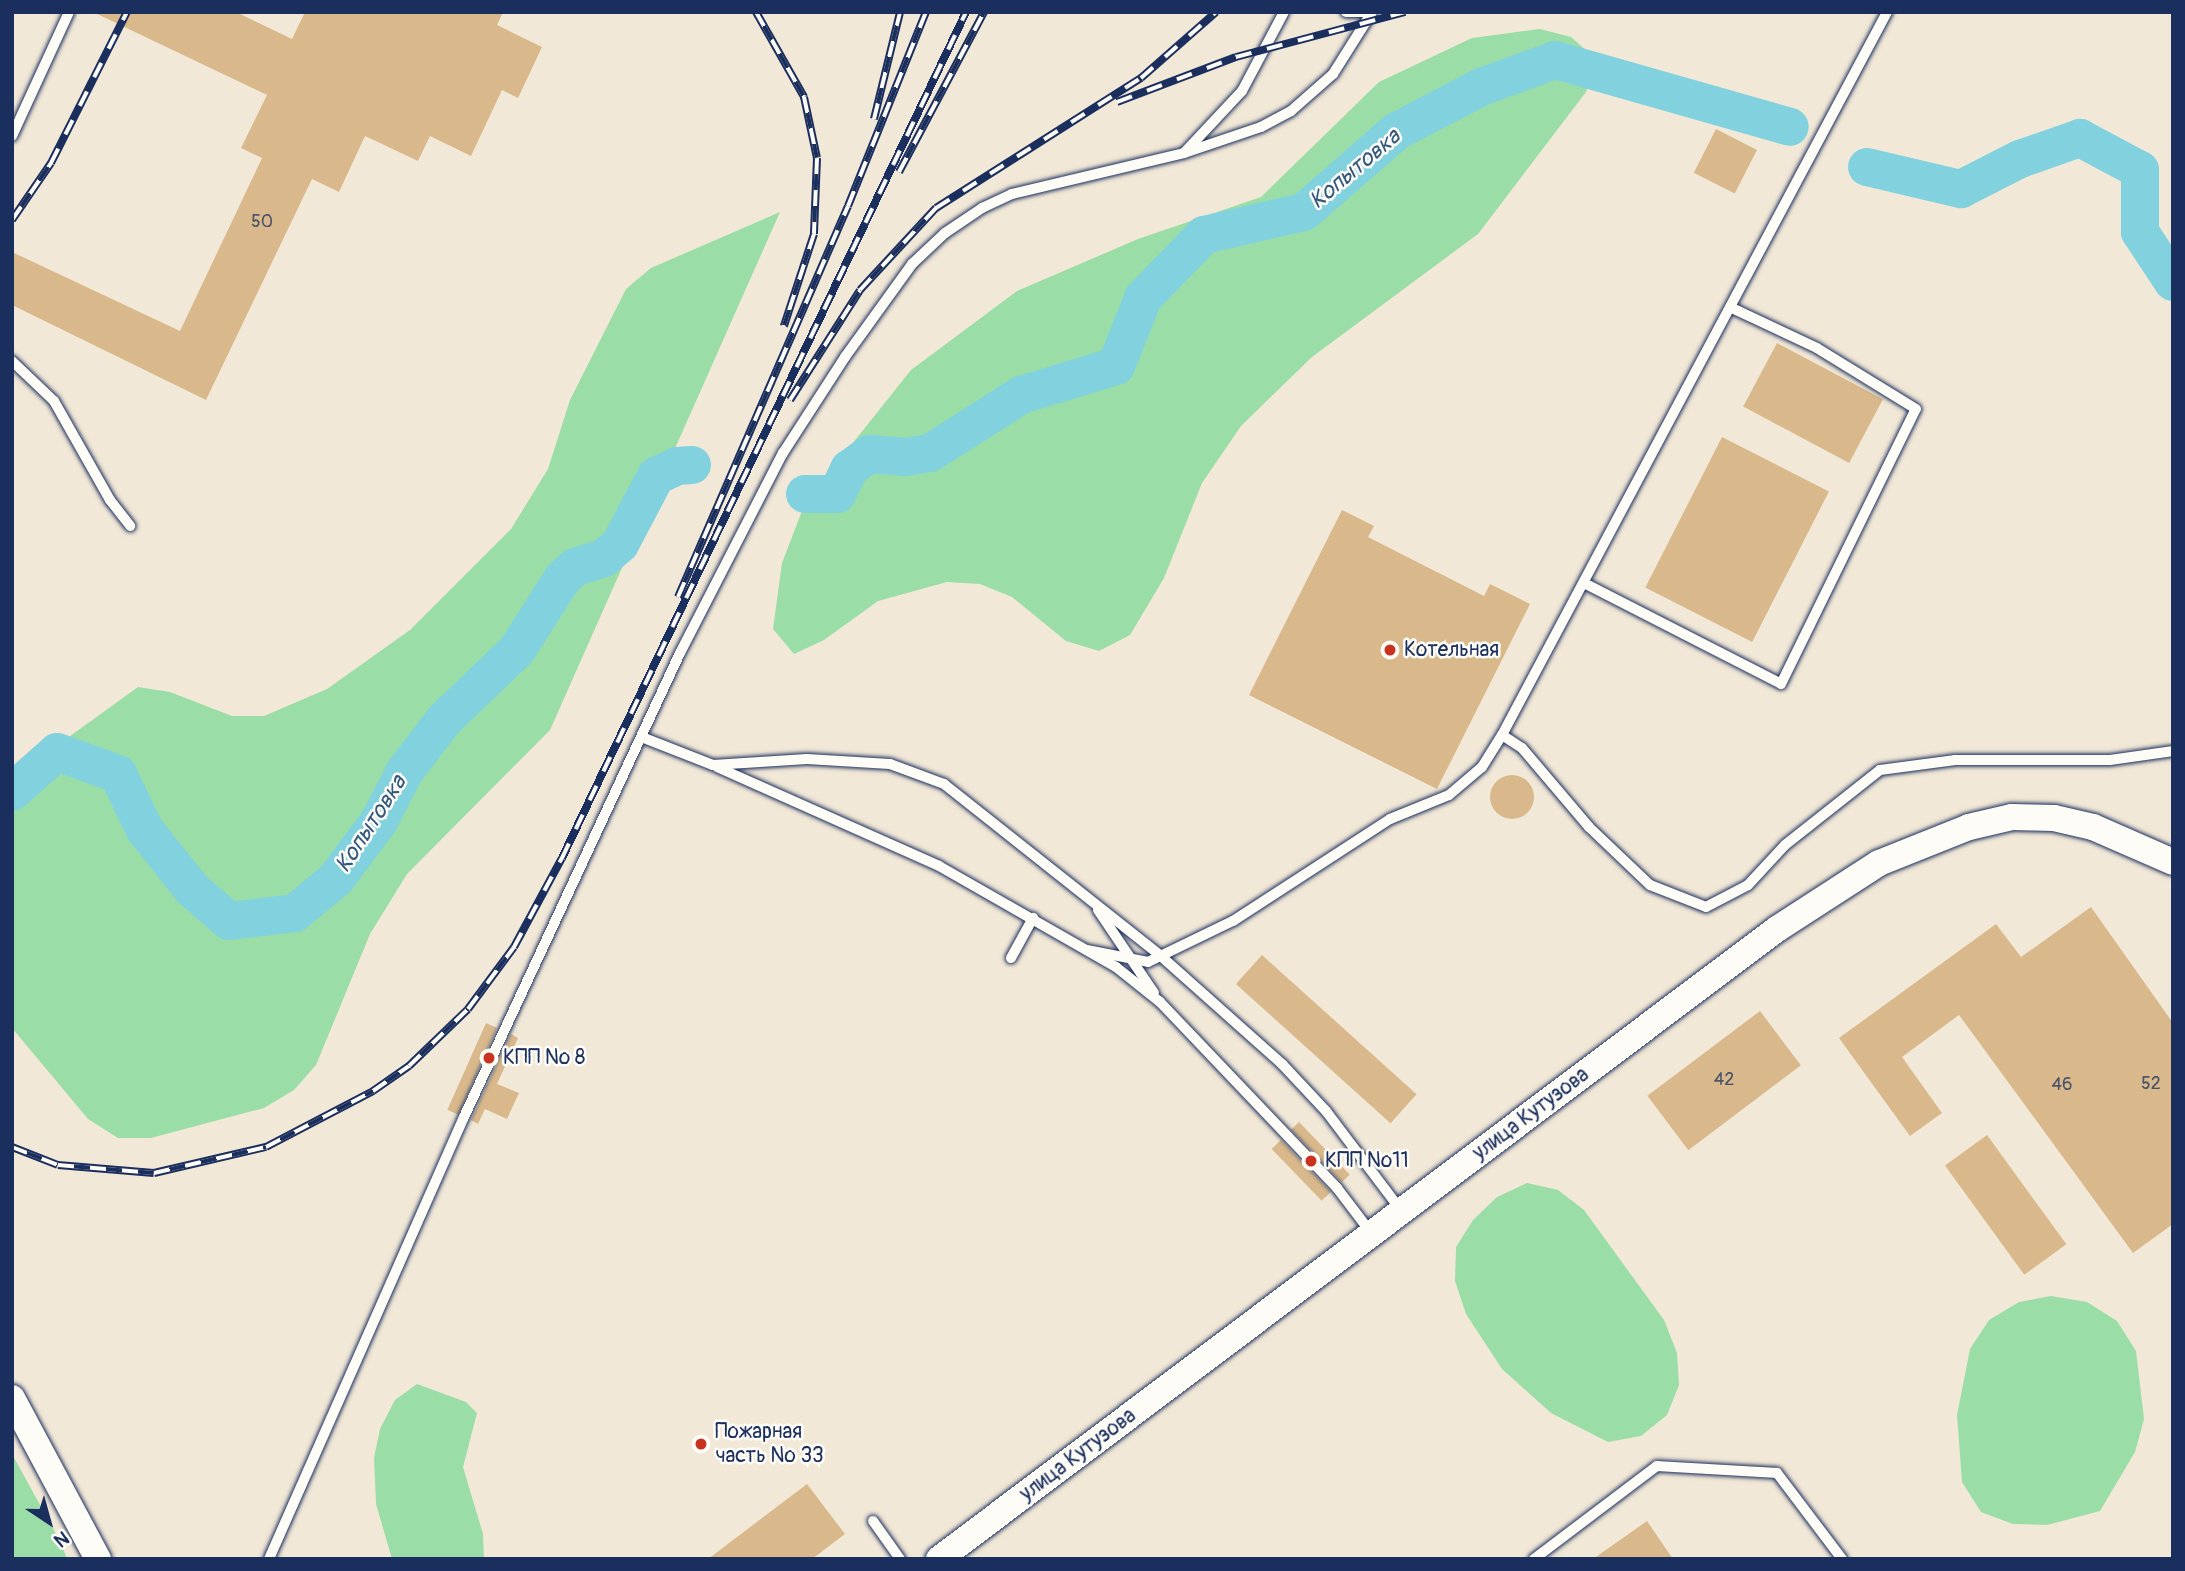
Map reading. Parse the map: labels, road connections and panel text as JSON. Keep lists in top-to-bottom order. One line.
{"streets":{"street":["улица Кутузова"]},"water":["Копытовка"],"places":["Котельная","КПП № 8","КПП №11","Пожарная часть № 33"],"house_numbers":["50","42","52","46"],"north":"bottom right"}
